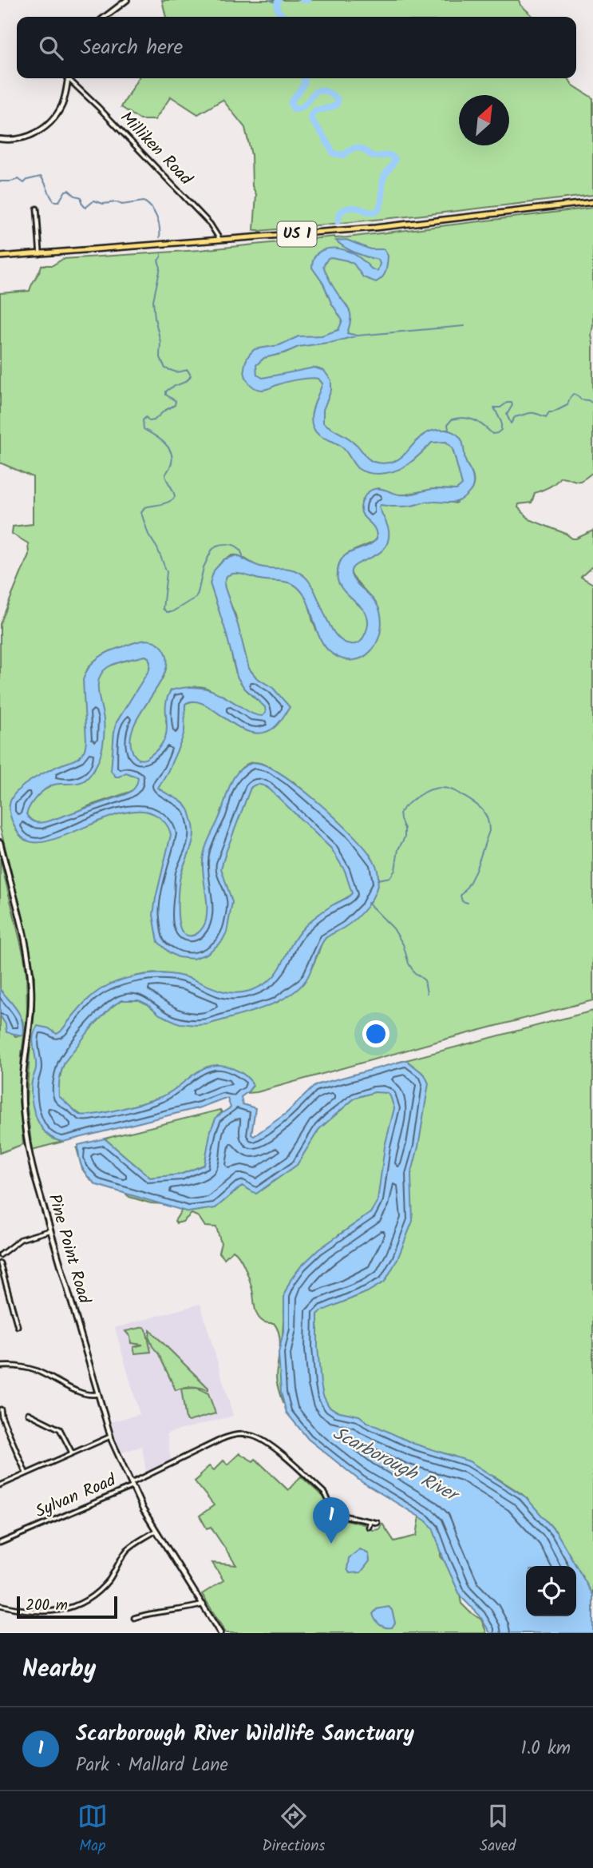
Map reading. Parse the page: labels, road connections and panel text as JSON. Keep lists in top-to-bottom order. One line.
{"streets":{"main road":["US 1","Pine Point Road"],"street":["Milliken Road","Sylvan Road"]},"crossings":[["Milliken Road","US 1"],["Pine Point Road","Sylvan Road"]],"water":["Scarborough River"],"scale_bar":"200 m","north":"top right","page":{"search":"Search here","pins":"1","scale":"200 m","heading":"Nearby","list":[{"mark":"1","name":"Scarborough River Wildlife Sanctuary","note":"Park · Mallard Lane","value":"1.0 km"}],"nav":["Map","Directions","Saved"]}}
